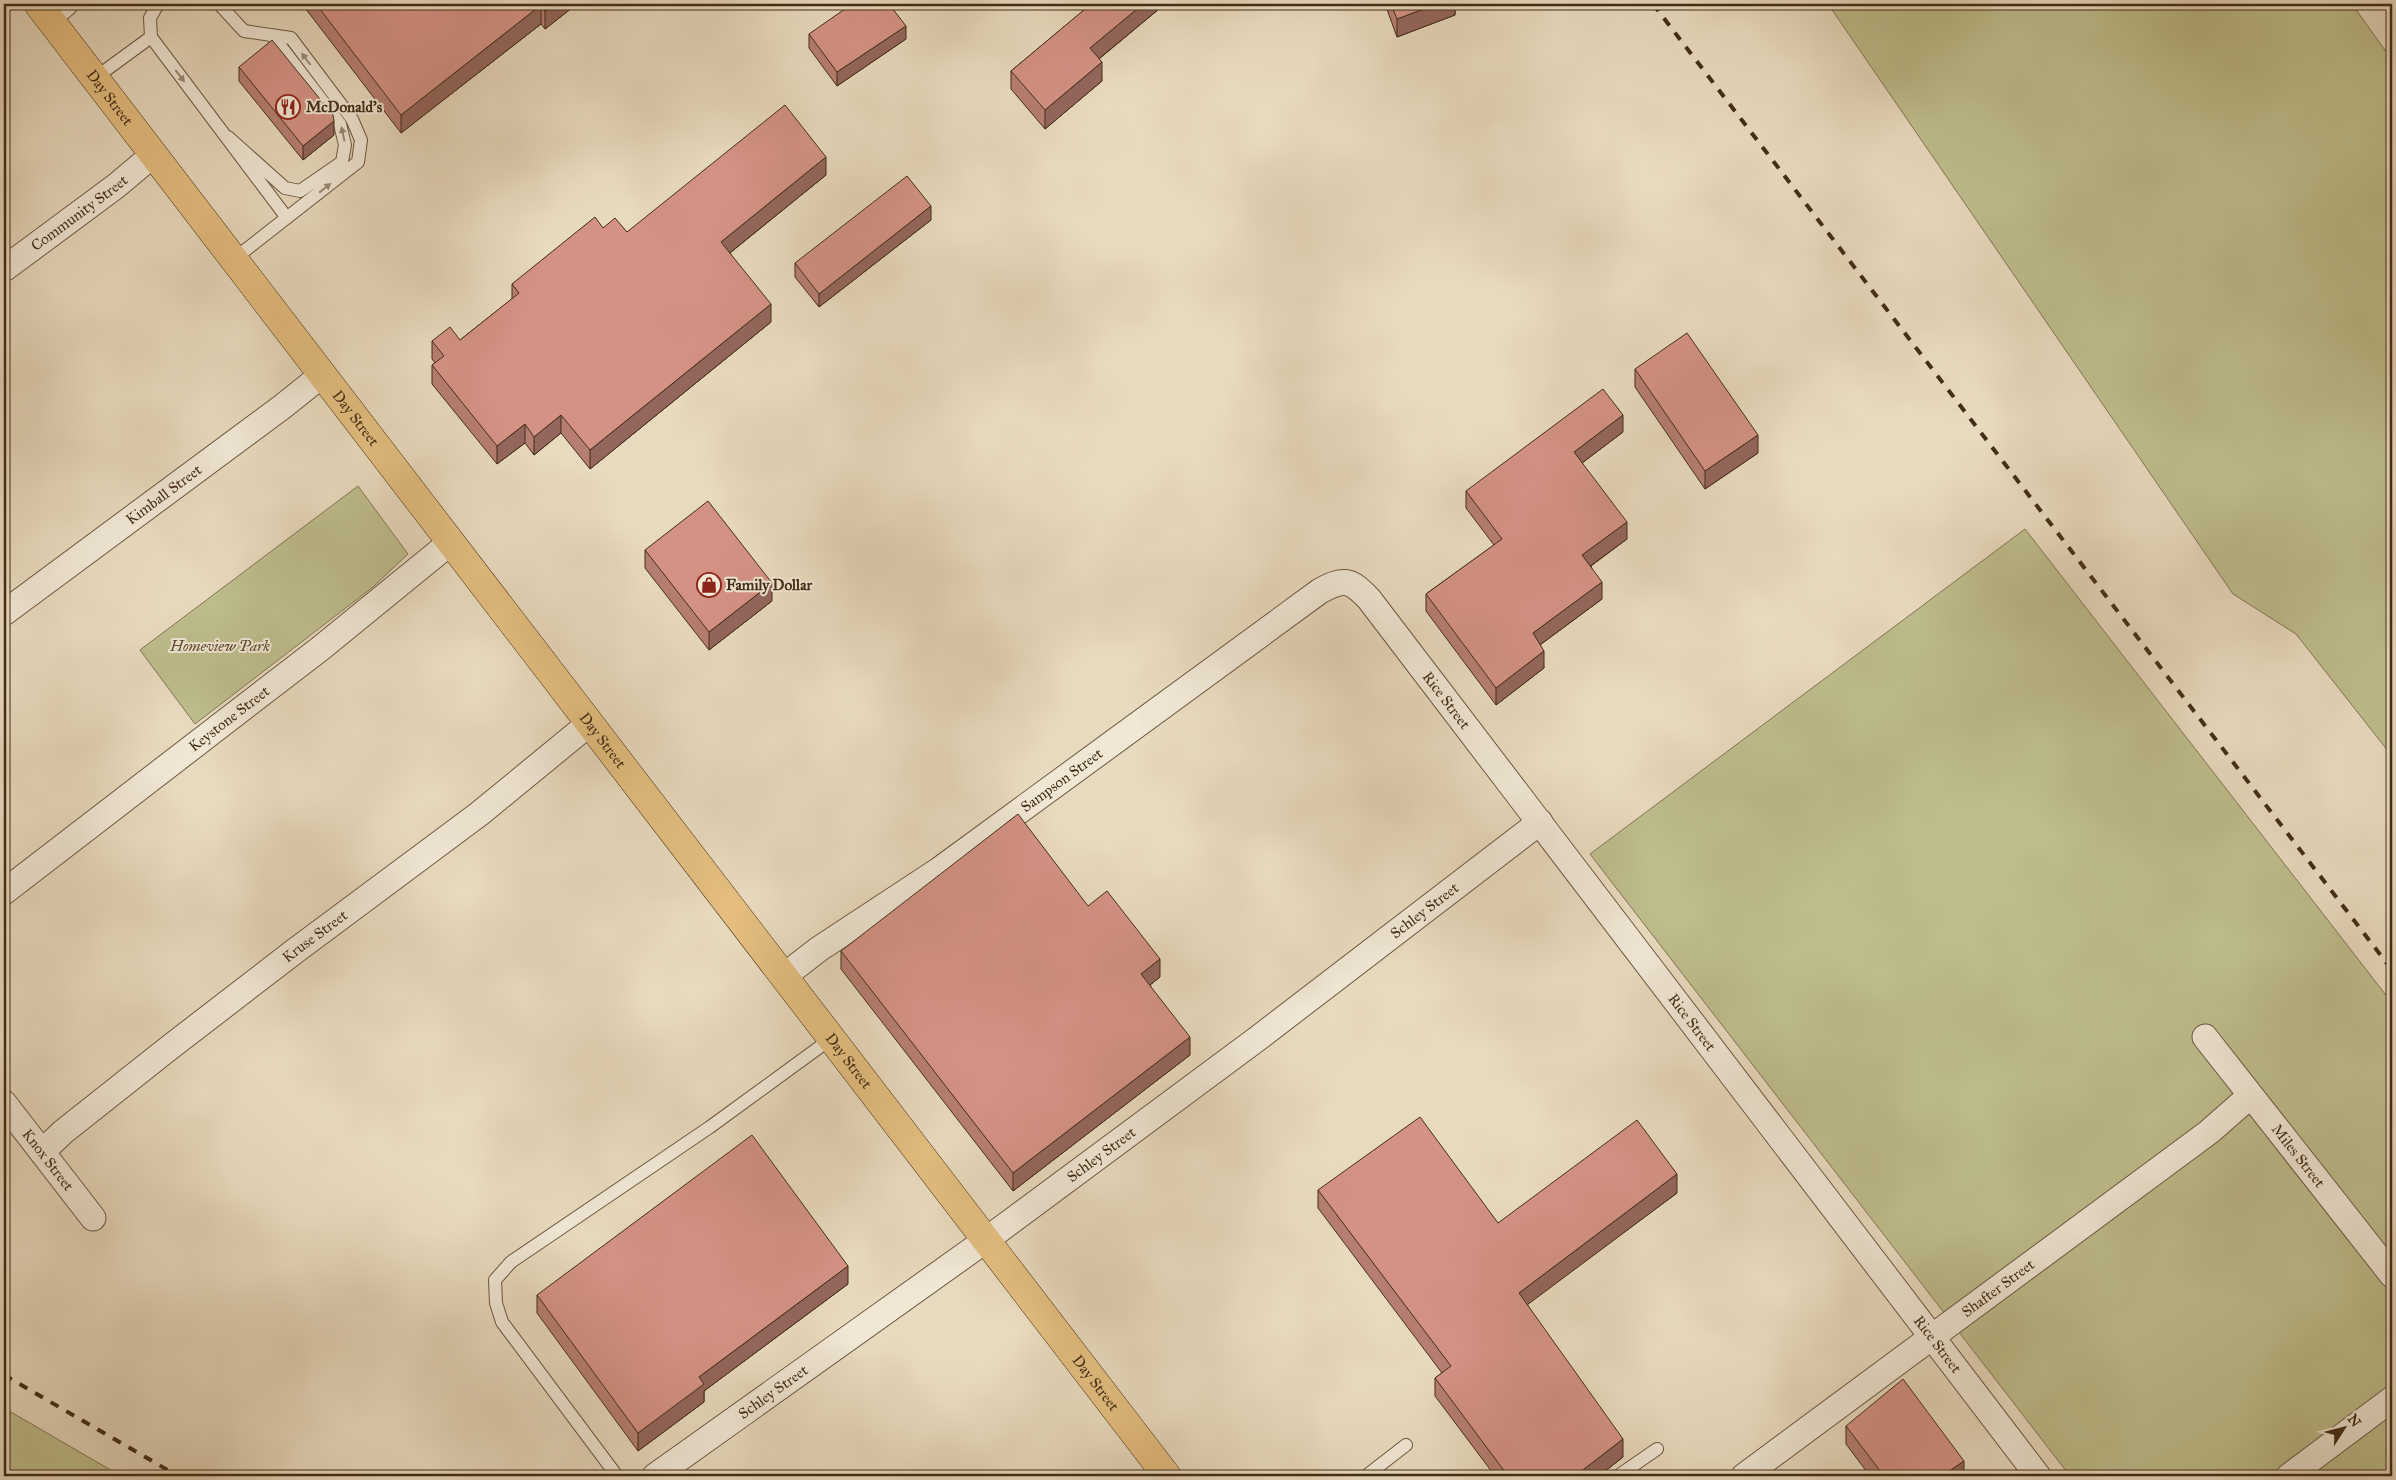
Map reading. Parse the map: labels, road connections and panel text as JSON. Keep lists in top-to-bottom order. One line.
{"streets":{"main road":["Day Street"],"street":["Community Street","Kimball Street","Rice Street","Keystone Street","Sampson Street","Schley Street","Kruse Street","Miles Street","Knox Street","Shafter Street"]},"crossings":[["Day Street","Community Street"],["Day Street","Kimball Street"],["Day Street","Keystone Street"],["Day Street","Sampson Street"],["Day Street","Schley Street"],["Day Street","Kruse Street"],["Rice Street","Sampson Street"],["Rice Street","Schley Street"],["Rice Street","Shafter Street"],["Kruse Street","Knox Street"],["Miles Street","Shafter Street"]],"parks":["Homeview Park"],"places":{"restaurant":["McDonald's"],"shop":["Family Dollar"]},"north":"top right"}
